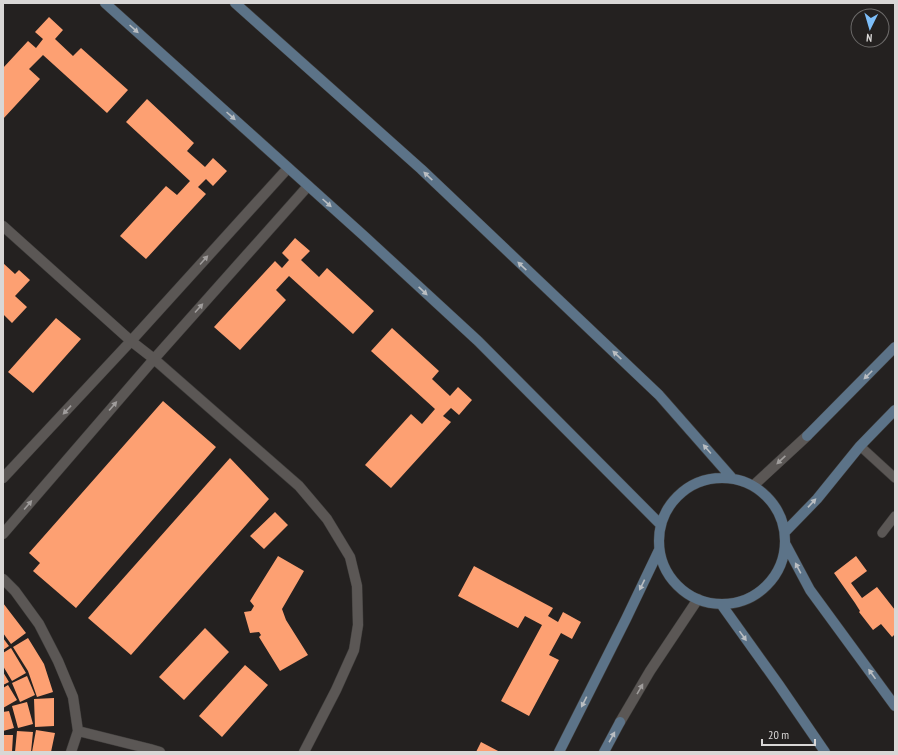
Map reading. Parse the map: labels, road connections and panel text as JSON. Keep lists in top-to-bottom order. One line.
{"scale_bar":"20 m","north":"bottom"}
